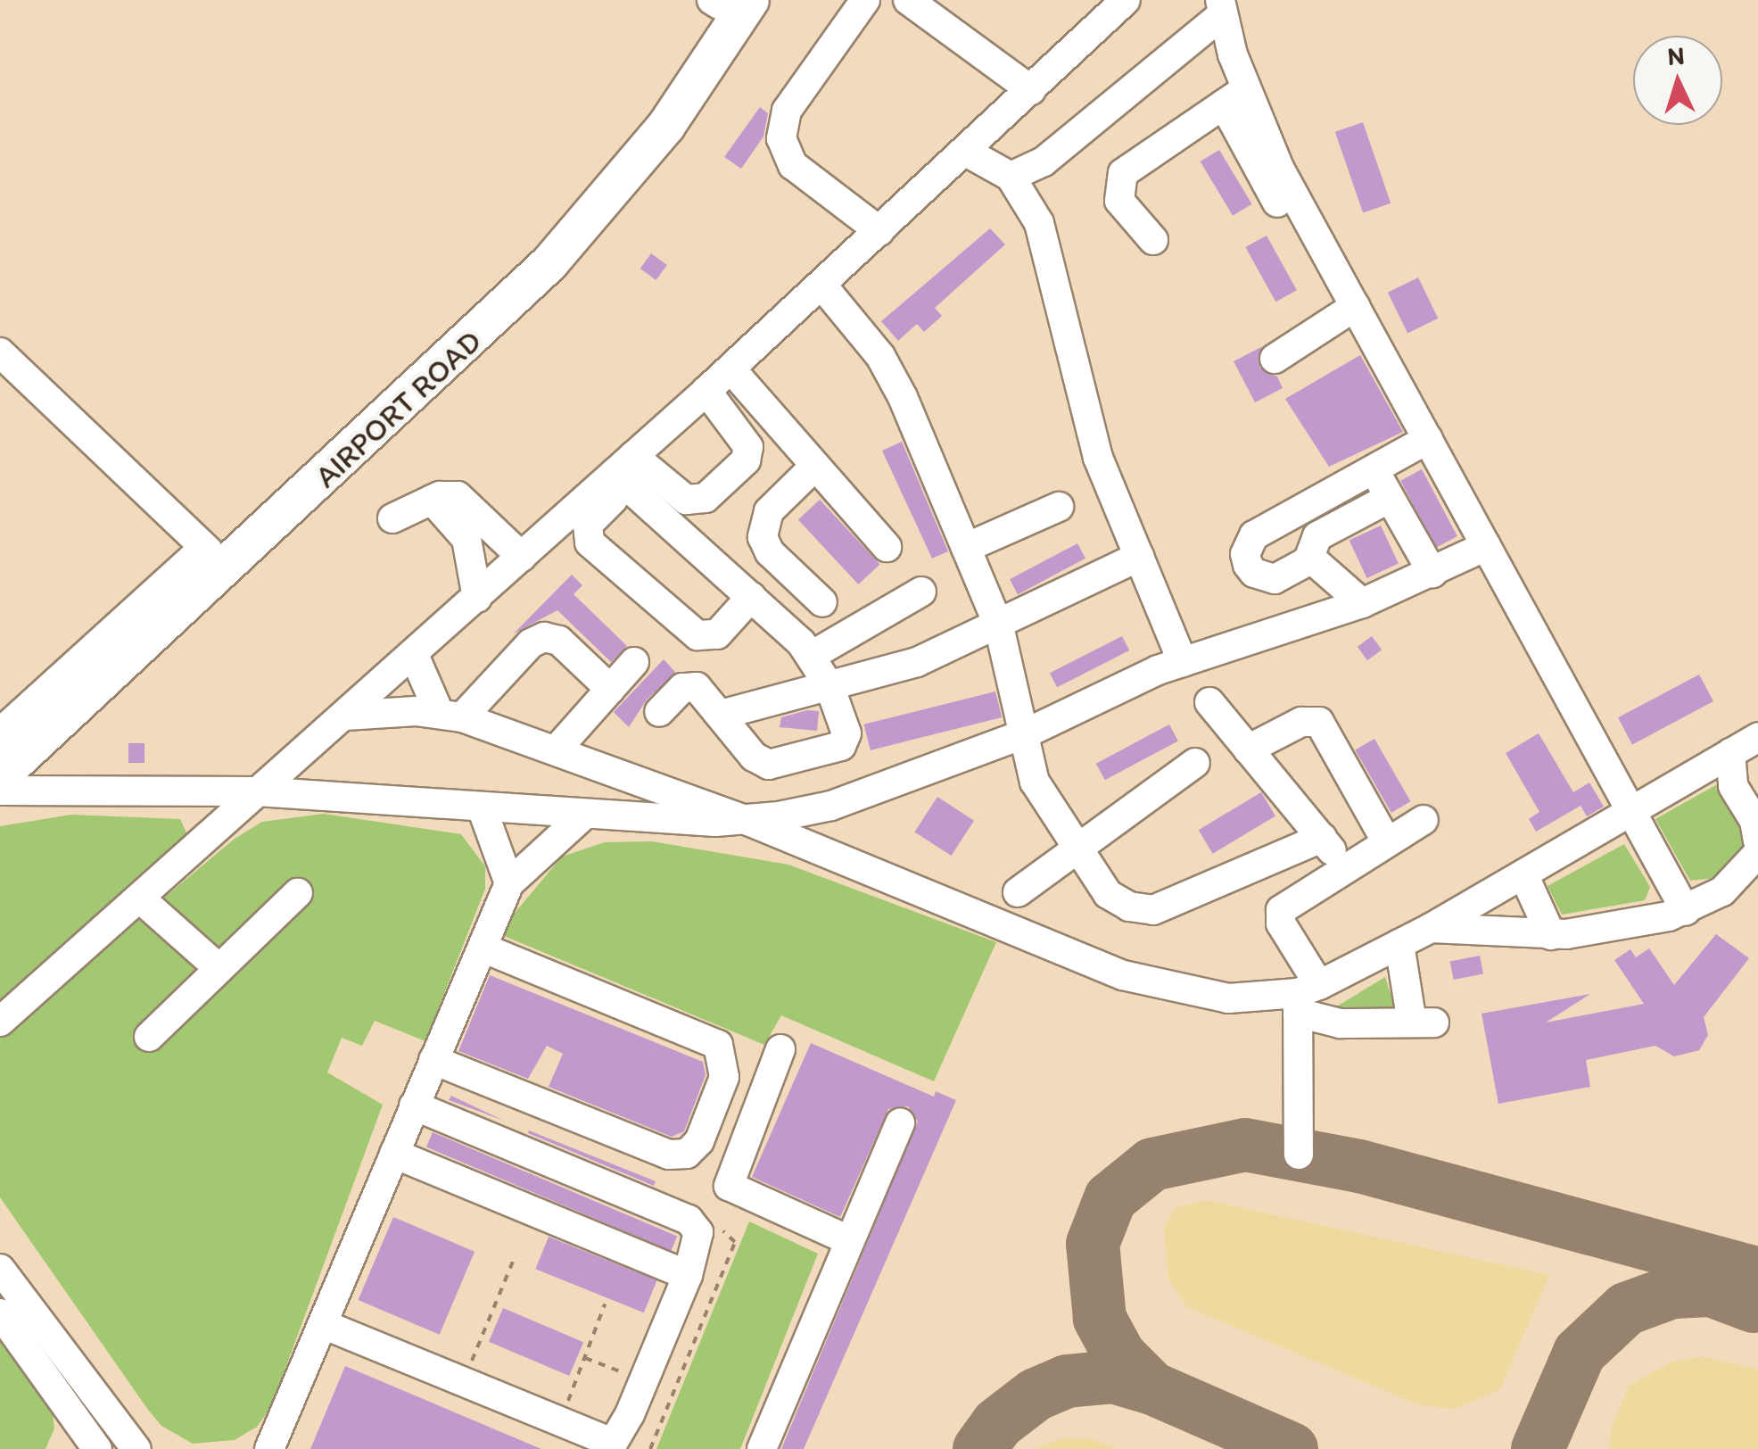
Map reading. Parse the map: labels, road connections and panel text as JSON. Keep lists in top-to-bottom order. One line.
{"streets":{"main road":["AIRPORT ROAD"]},"north":"top"}
